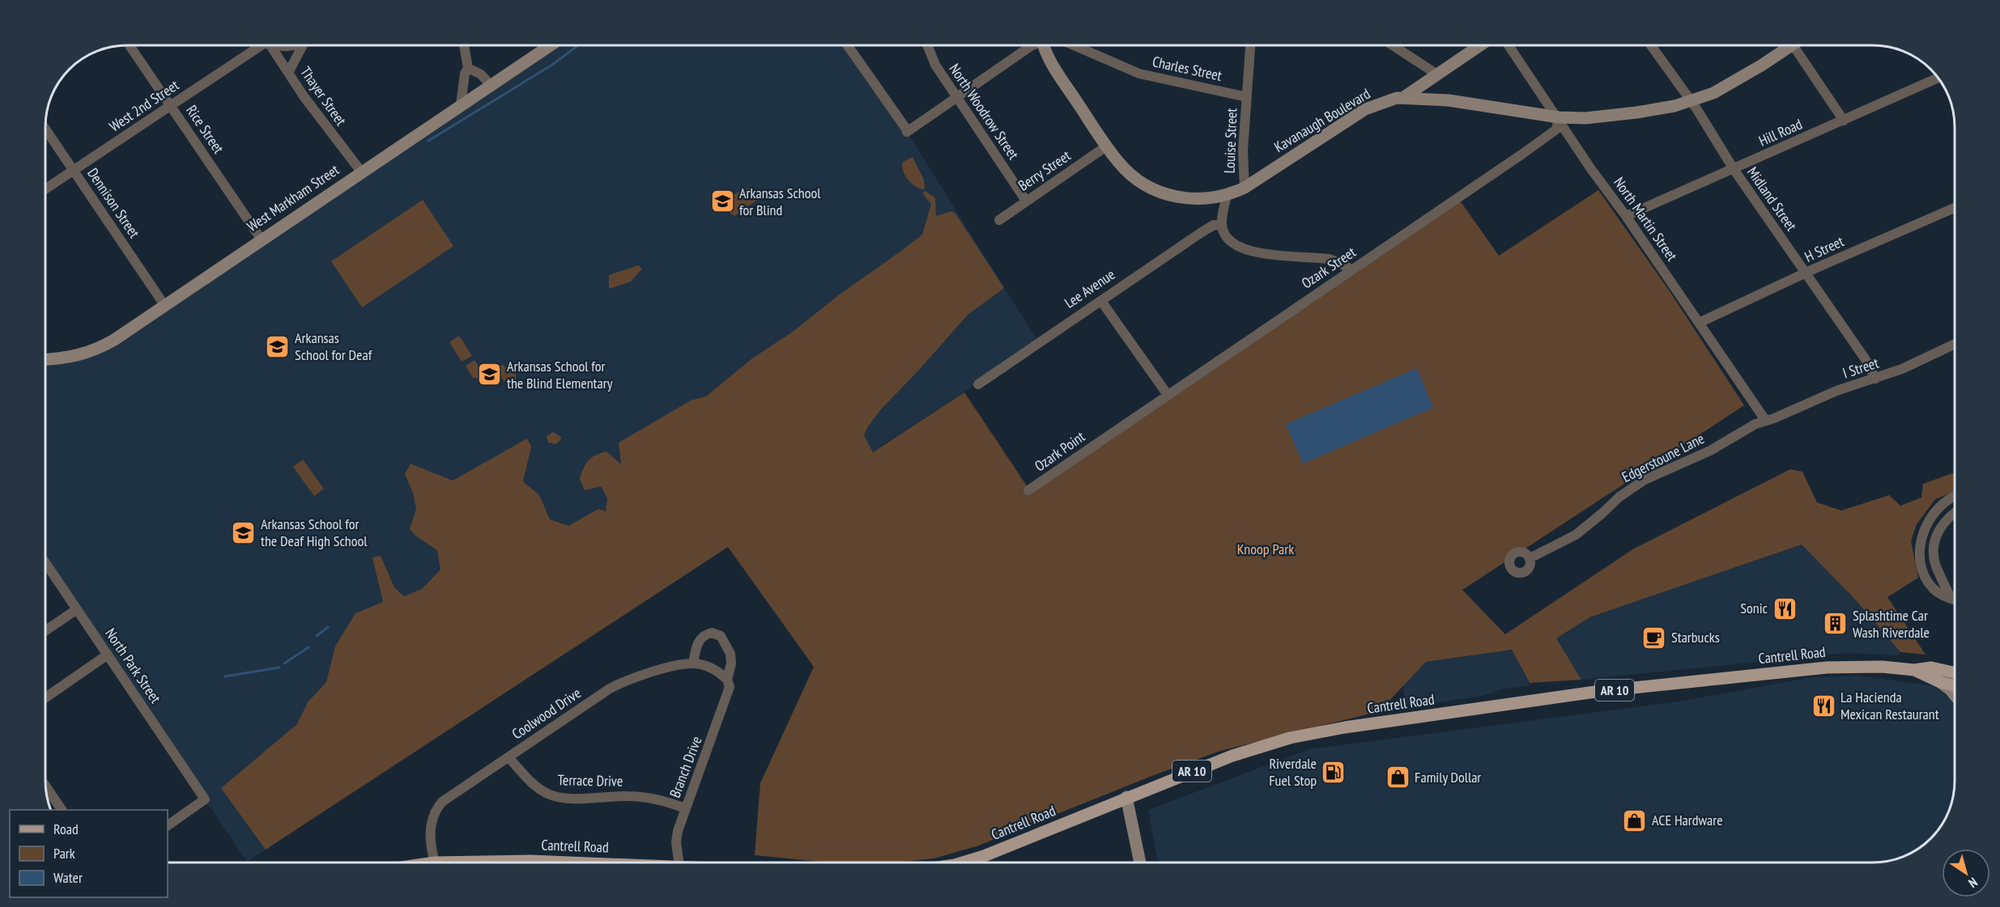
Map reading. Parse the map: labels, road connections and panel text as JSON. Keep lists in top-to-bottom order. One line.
{"streets":{"main road":["Cantrell Road","AR 10"],"street":["Charles Street","Thayer Street","West 2nd Street","North Woodrow Street","Kavanaugh Boulevard","Rice Street","Hill Road","Louise Street","Berry Street","West Markham Street","Midland Street","Dennison Street","North Martin Street","H Street","Ozark Street","Lee Avenue","I Street","Ozark Point","Edgerstoune Lane","North Park Street","Coolwood Drive","Branch Drive","Terrace Drive"]},"crossings":[["Charles Street","Louise Street"],["Thayer Street","West Markham Street"],["West 2nd Street","Rice Street"],["West 2nd Street","Dennison Street"],["North Woodrow Street","Berry Street"],["Kavanaugh Boulevard","Louise Street"],["Kavanaugh Boulevard","Berry Street"],["Kavanaugh Boulevard","Midland Street"],["Kavanaugh Boulevard","North Martin Street"],["Kavanaugh Boulevard","Ozark Street"],["Rice Street","West Markham Street"],["Hill Road","Midland Street"],["Hill Road","North Martin Street"],["West Markham Street","Dennison Street"],["Midland Street","H Street"],["Midland Street","I Street"],["North Martin Street","H Street"],["North Martin Street","Ozark Street"],["North Martin Street","I Street"],["North Martin Street","Edgerstoune Lane"],["Ozark Street","Ozark Point"],["I Street","Edgerstoune Lane"],["Cantrell Road","Coolwood Drive"],["Coolwood Drive","Branch Drive"],["Coolwood Drive","Terrace Drive"],["Branch Drive","Terrace Drive"]],"parks":["Knoop Park"],"places":{"school or university":["Arkansas School for Blind","Arkansas School for Deaf","Arkansas School for the Blind Elementary","Arkansas School for the Deaf High School"],"restaurant":["Sonic","La Hacienda Mexican Restaurant"],"building":["Splashtime Car Wash Riverdale"],"cafe":["Starbucks"],"fuel station":["Riverdale Fuel Stop"],"shop":["Family Dollar","ACE Hardware"]},"legend":["Road","Park","Water"],"north":"bottom right"}
